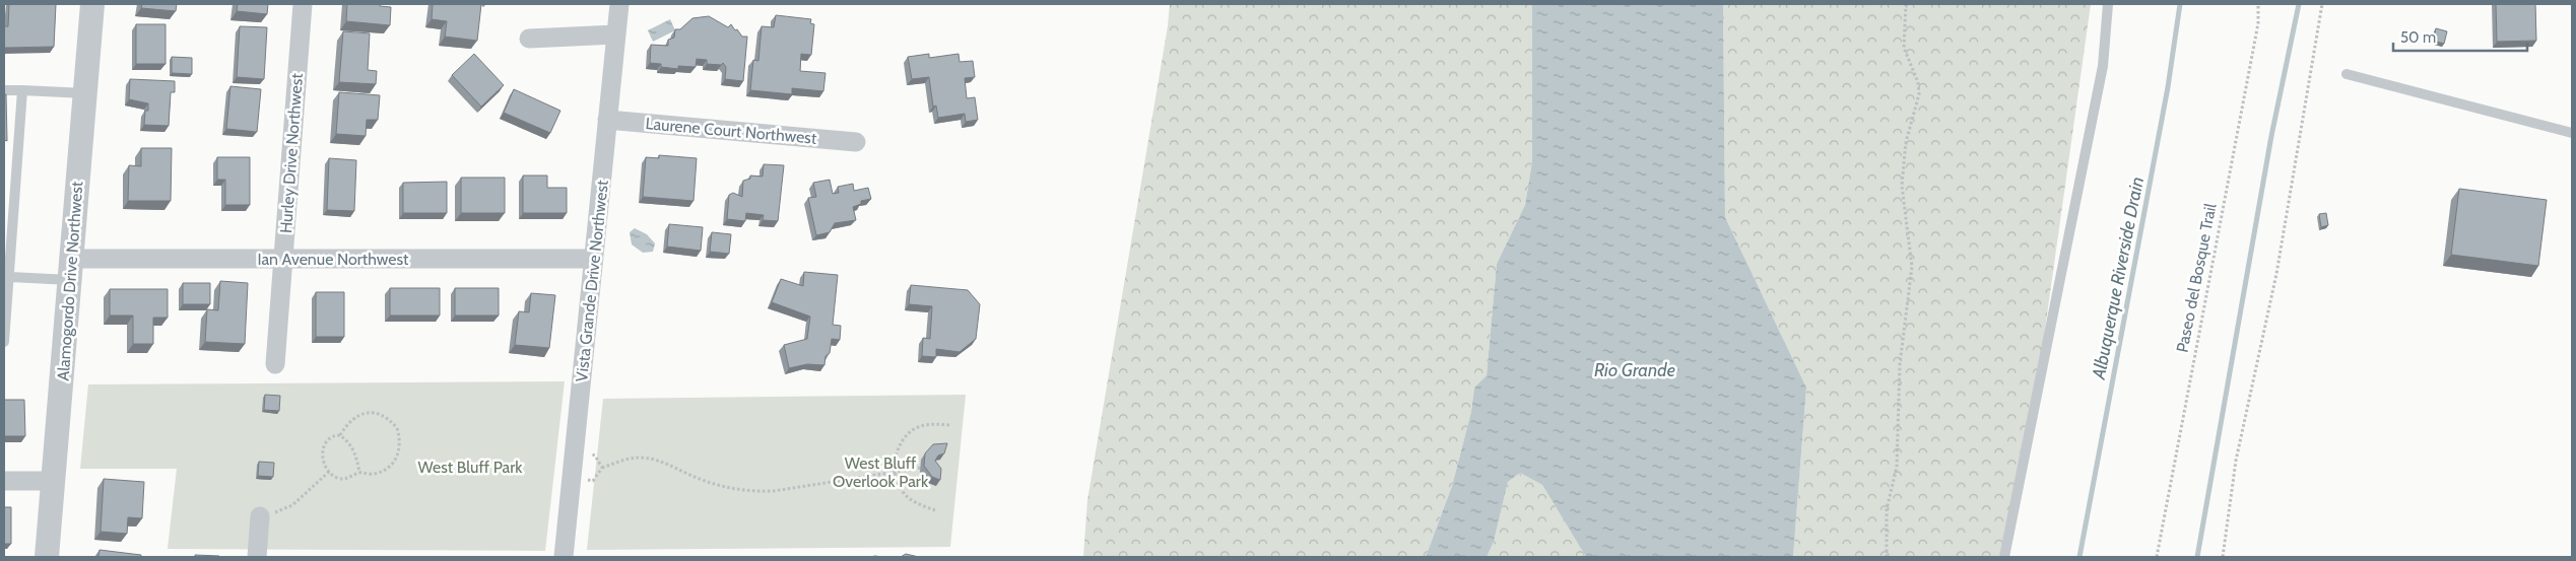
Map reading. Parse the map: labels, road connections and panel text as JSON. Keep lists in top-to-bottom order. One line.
{"streets":{"street":["Laurene Court Northwest","Hurley Drive Northwest","Ian Avenue Northwest","Alamogordo Drive Northwest","Vista Grande Drive Northwest"],"path":["Paseo del Bosque Trail"]},"crossings":[["Laurene Court Northwest","Vista Grande Drive Northwest"],["Hurley Drive Northwest","Ian Avenue Northwest"],["Ian Avenue Northwest","Alamogordo Drive Northwest"],["Ian Avenue Northwest","Vista Grande Drive Northwest"]],"water":["Albuquerque Riverside Drain","Rio Grande"],"parks":["West Bluff Overlook Park","West Bluff Park"],"scale_bar":"50 m"}
